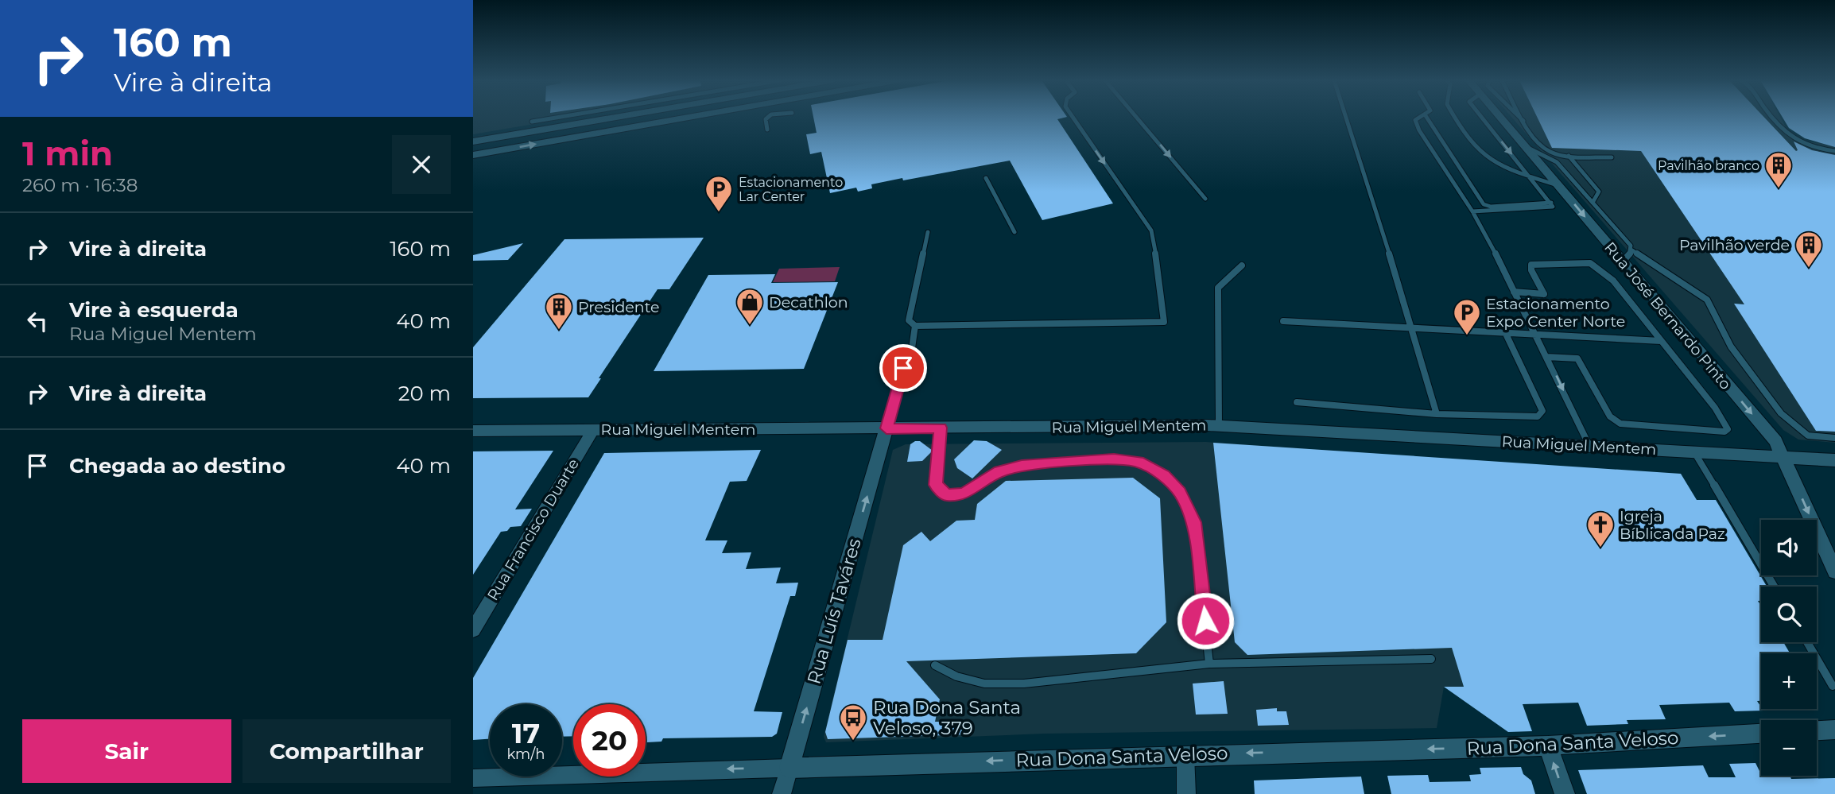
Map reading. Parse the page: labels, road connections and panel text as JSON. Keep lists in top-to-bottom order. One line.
{"streets":{"street":["Rua José Bernardo Pinto","Rua Miguel Mentem","Rua Francisco Duarte","Rua Luís Taváres","Rua Dona Santa Veloso"]},"crossings":[["Rua José Bernardo Pinto","Rua Miguel Mentem"],["Rua Miguel Mentem","Rua Francisco Duarte"],["Rua Miguel Mentem","Rua Luís Taváres"],["Rua Luís Taváres","Rua Dona Santa Veloso"]],"one_way":["Rua José Bernardo Pinto","Rua Luís Taváres","Rua Dona Santa Veloso"],"places":{"building":["Pavilhão branco","Pavilhão verde","Presidente"],"parking":["Estacionamento Lar Center","Estacionamento Expo Center Norte"],"shop":["Decathlon"],"church":["Igreja Bíblica da Paz"],"bus stop":["Rua Dona Santa Veloso, 379"]},"page":{"turn":["160 m","Vire à direita"],"heading":["1 min","260 m · 16:38"],"list":[{"name":"Vire à direita","value":"160 m"},{"name":"Vire à esquerda","note":"Rua Miguel Mentem","value":"40 m"},{"name":"Vire à direita","value":"20 m"},{"name":"Chegada ao destino","value":"40 m"}],"map_buttons":["+","−"],"speed":"17 km/h","limit":"20","buttons":["Sair","Compartilhar"]}}
